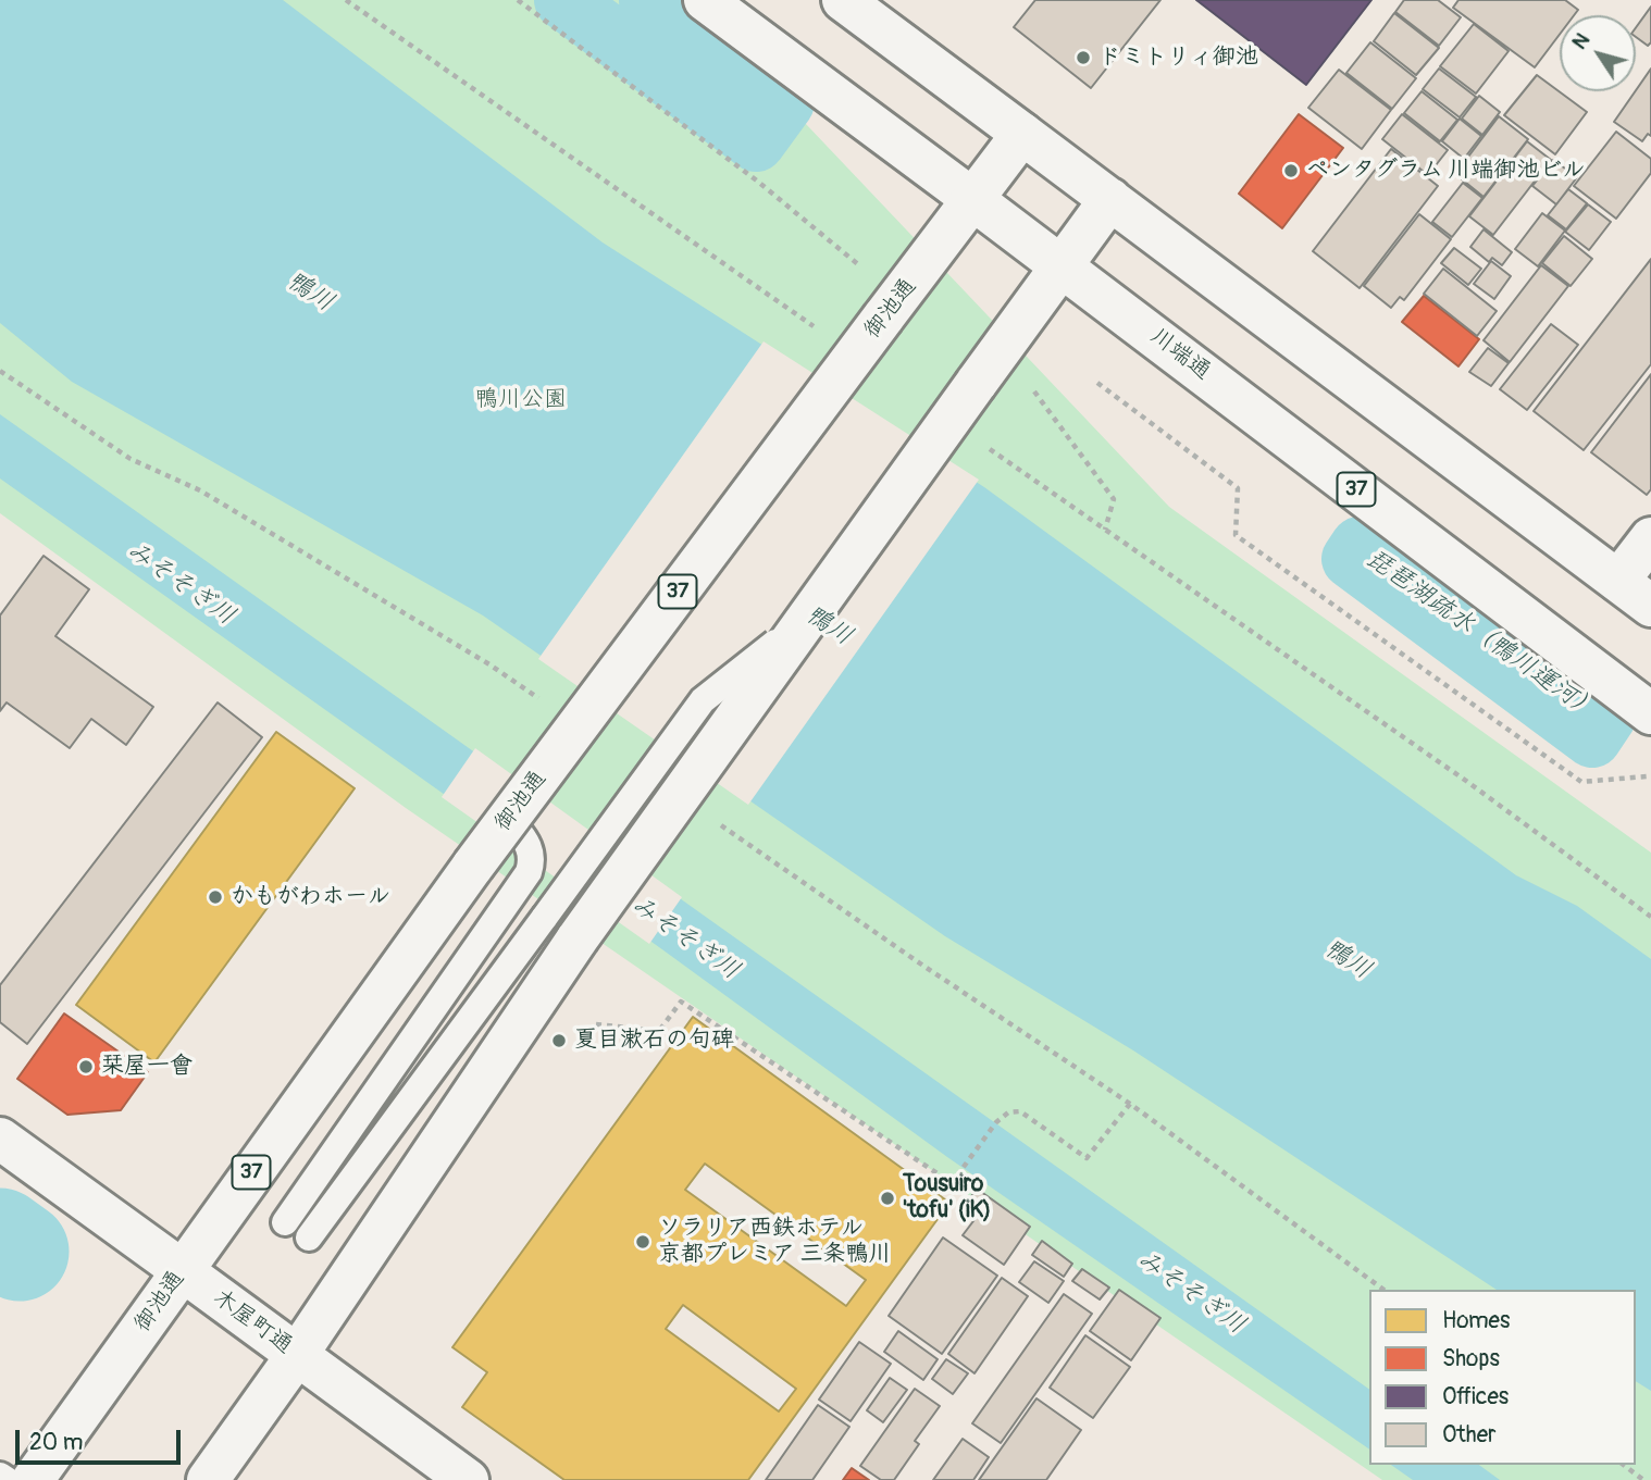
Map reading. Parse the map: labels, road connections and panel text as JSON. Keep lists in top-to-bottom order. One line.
{"streets":{"main road":["御池通","川端通","37","木屋町通"]},"crossings":[["御池通","川端通"],["御池通","木屋町通"]],"water":["鴨川","みそそぎ川","琵琶湖疏水（鴨川運河）"],"parks":["鴨川公園"],"places":["ドミトリィ御池","ペンタグラム 川端御池ビル","かもがわホール","夏目漱石の句碑","栞屋一會","Tousuiro 'tofu' (iK)","ソラリア西鉄ホテル 京都プレミア 三条鴨川"],"legend":["Homes","Shops","Offices","Other"],"scale_bar":"20 m","north":"top left"}
